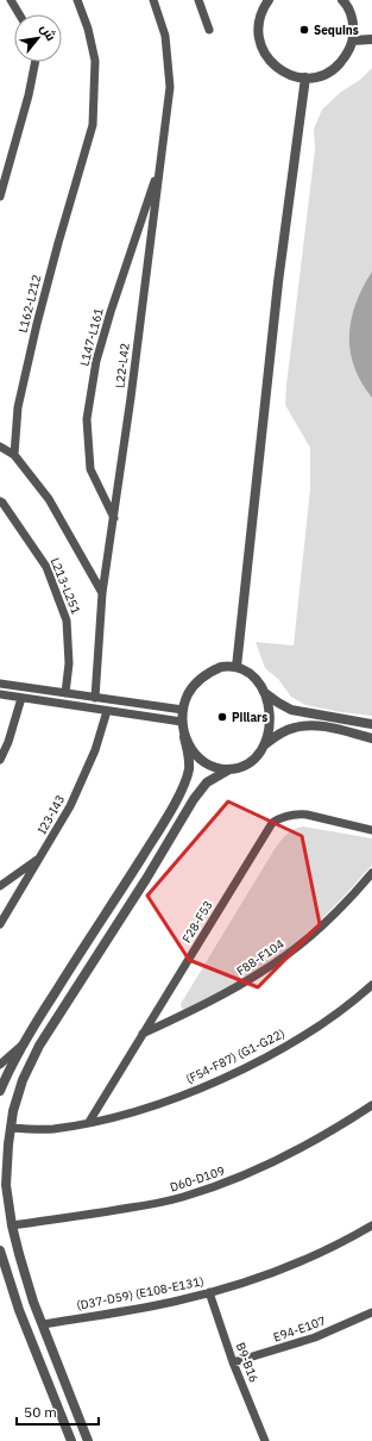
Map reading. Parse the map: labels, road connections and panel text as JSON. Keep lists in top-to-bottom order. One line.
{"streets":{"street":["L162-L212","L147-L161","L22-L42","L213-L251","I23-I43","F28-F53","F88-F104","(F54-F87) (G1-G22)","D60-D109","(D37-D59) (E108-E131)","E94-E107","B9-B16"]},"crossings":[["L147-L161","L22-L42"],["F28-F53","F88-F104"],["F28-F53","(F54-F87) (G1-G22)"],["(D37-D59) (E108-E131)","B9-B16"],["E94-E107","B9-B16"]],"places":["Sequins","Pillars"],"scale_bar":"50 m","north":"top right"}
